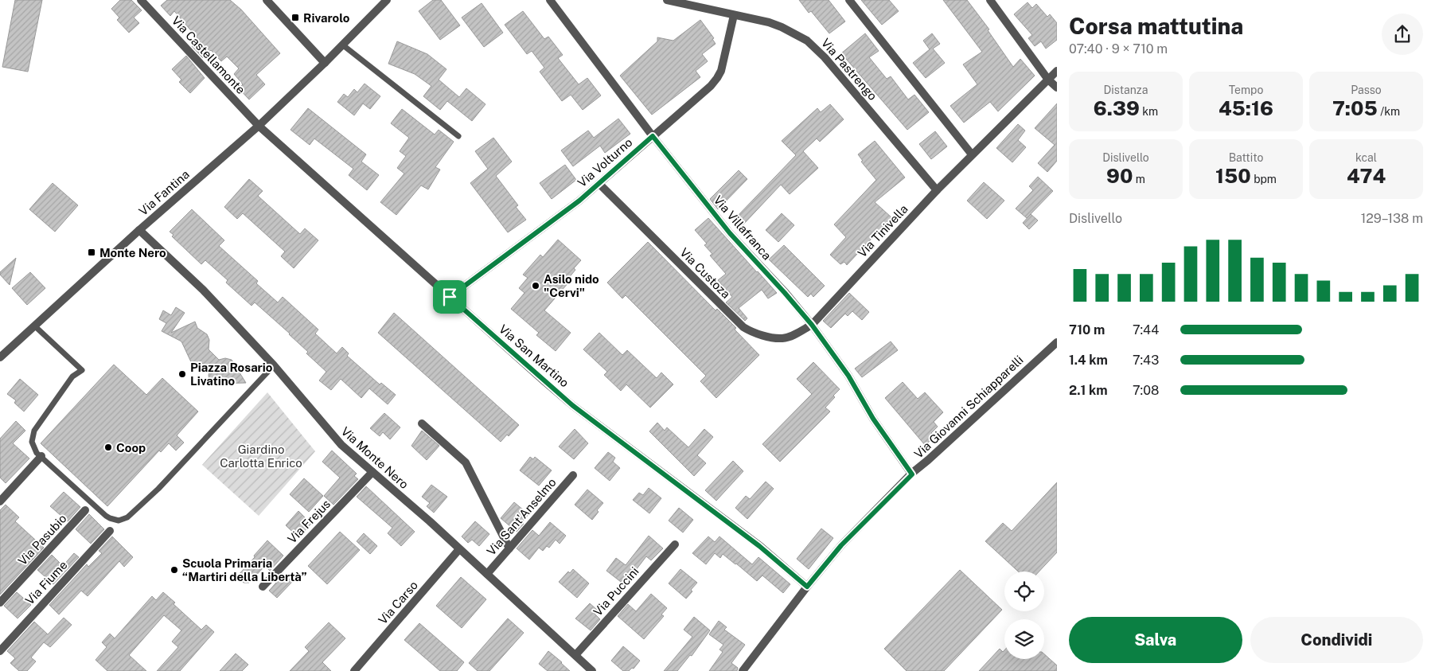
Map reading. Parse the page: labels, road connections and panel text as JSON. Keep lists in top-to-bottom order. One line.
{"streets":{"street":["Via Castellamonte","Via Pastrengo","Via Volturno","Via Fantina","Via Villafranca","Via Tinivella","Via Custoza","Via San Martino","Via Giovanni Schiapparelli","Via Monte Nero","Via Sant'Anselmo","Via Frejus","Via Pasubio","Via Fiume","Via Puccini","Via Carso"]},"crossings":[["Via Castellamonte","Via Fantina"],["Via Castellamonte","Via San Martino"],["Via Pastrengo","Via Volturno"],["Via Pastrengo","Via Tinivella"],["Via Volturno","Via Villafranca"],["Via Volturno","Via Custoza"],["Via Volturno","Via San Martino"],["Via Fantina","Via San Martino"],["Via Fantina","Via Monte Nero"],["Via Villafranca","Via Tinivella"],["Via Villafranca","Via Custoza"],["Via Villafranca","Via Giovanni Schiapparelli"],["Via Tinivella","Via Custoza"],["Via San Martino","Via Giovanni Schiapparelli"],["Via Monte Nero","Via Sant'Anselmo"],["Via Monte Nero","Via Frejus"],["Via Monte Nero","Via Puccini"],["Via Monte Nero","Via Carso"]],"parks":["Giardino Carlotta Enrico"],"places":{"transit":["Rivarolo","Monte Nero"],"other":["Asilo nido \"Cervi\"","Piazza Rosario Livatino","Coop","Scuola Primaria “Martiri della Libertà”"]},"page":{"heading":["Corsa mattutina","07:40 · 9 × 710 m"],"stats":[["Distanza","6.39 km"],["Tempo","45:16"],["Passo","7:05 /km"],["Dislivello","90 m"],["Battito","150 bpm"],["kcal","474"]],"chart":["Dislivello","129–138 m"],"list":[{"name":"710 m","note":"7:44"},{"name":"1.4 km","note":"7:43"},{"name":"2.1 km","note":"7:08"}],"buttons":["Salva","Condividi"]}}
